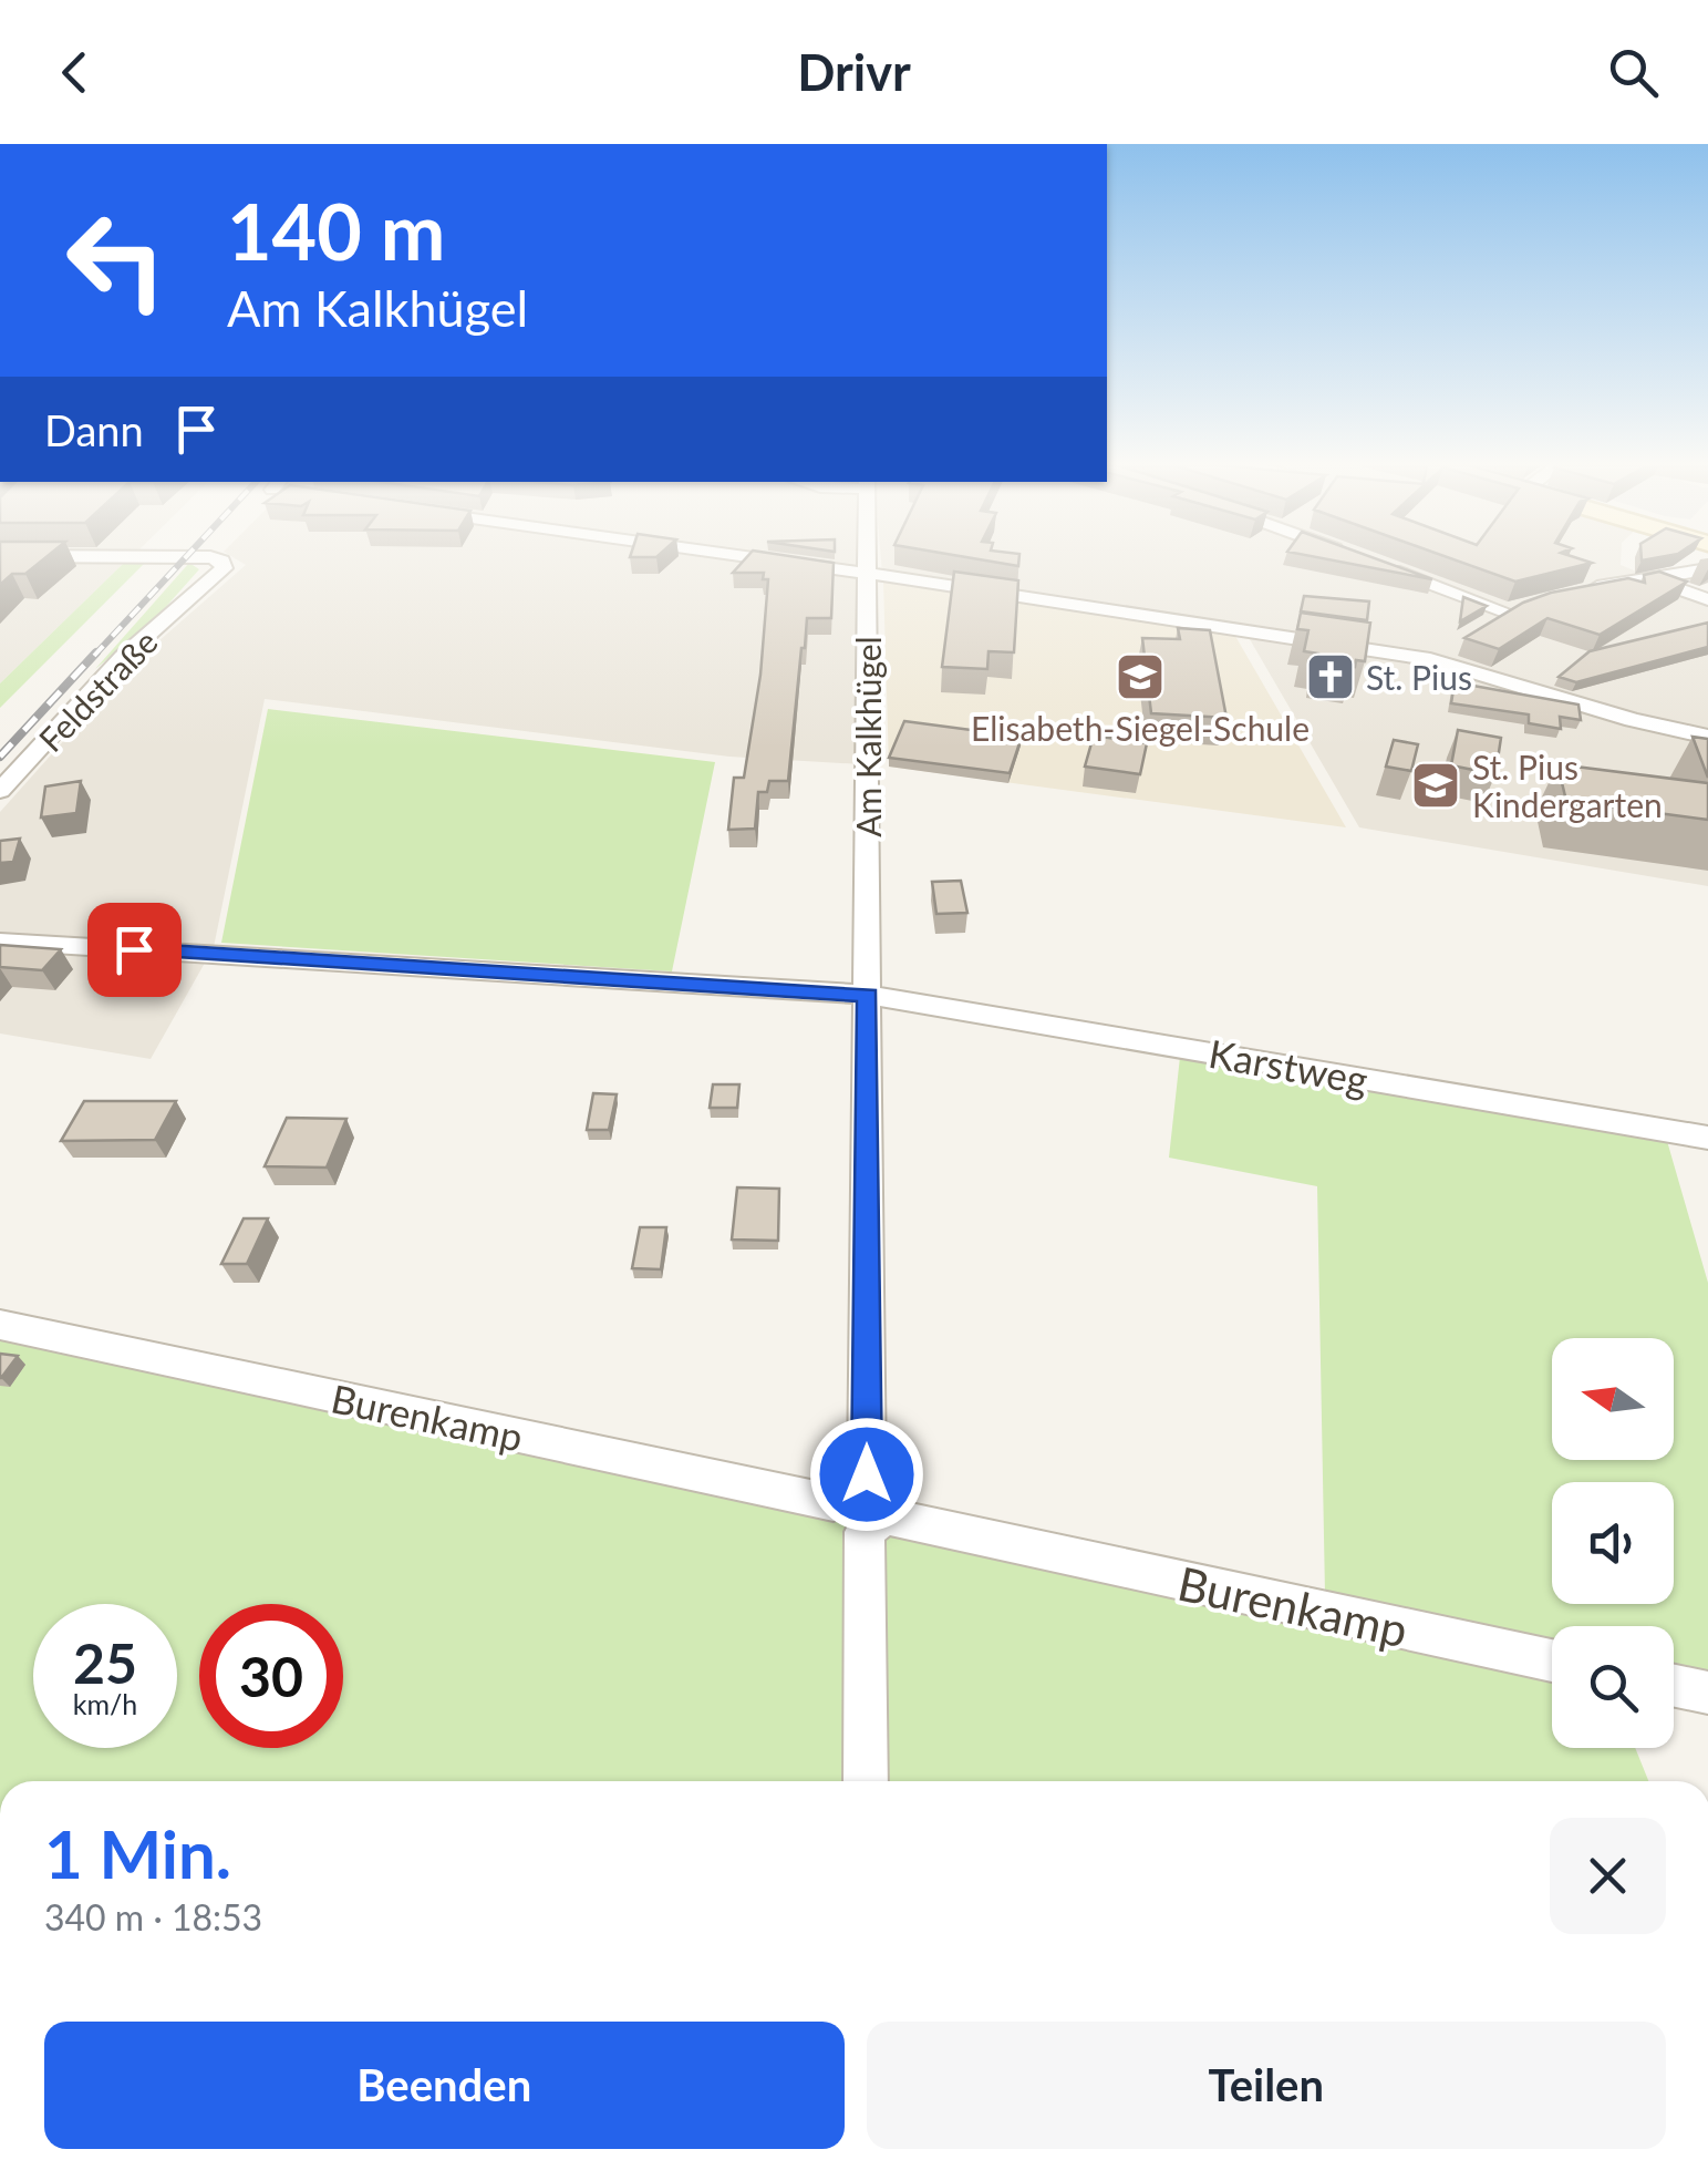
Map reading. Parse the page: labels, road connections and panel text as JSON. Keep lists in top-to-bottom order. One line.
{"streets":{"street":["Feldstraße","Am Kalkhügel","Karstweg","Burenkamp"]},"crossings":[["Am Kalkhügel","Karstweg"],["Am Kalkhügel","Burenkamp"]],"places":{"school or university":["Elisabeth-Siegel-Schule","St. Pius Kindergarten"],"church":["St. Pius"]},"north":"left","page":{"header":"Drivr","turn":["140 m","Am Kalkhügel"],"then":"Dann","speed":"25 km/h","limit":"30","heading":["1 Min.","340 m · 18:53"],"buttons":["Beenden","Teilen"]}}
